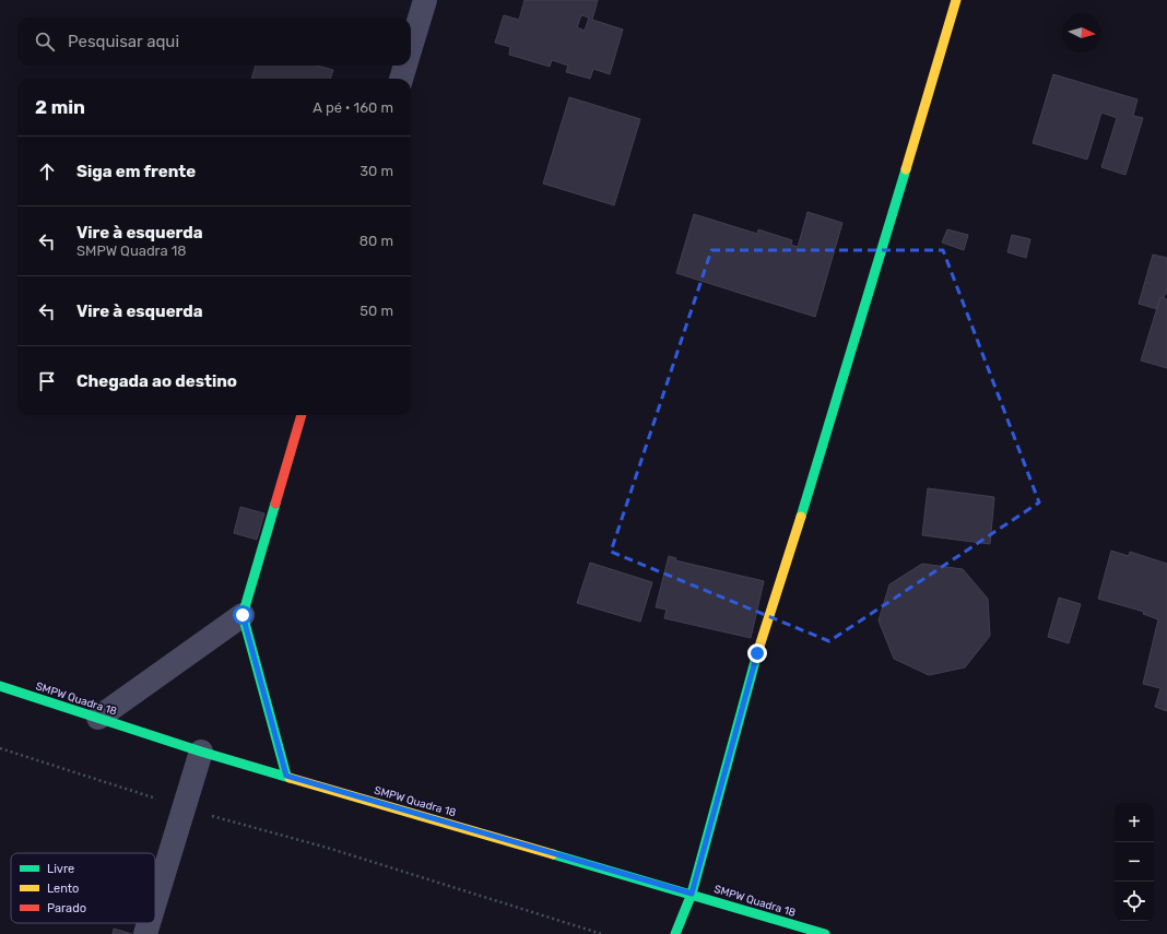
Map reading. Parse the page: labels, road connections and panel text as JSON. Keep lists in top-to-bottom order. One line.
{"streets":{"street":["SMPW Quadra 18"]},"legend":["Livre","Lento","Parado"],"north":"right","page":{"search":"Pesquisar aqui","heading":["2 min","A pé · 160 m"],"list":[["Siga em frente","30 m"],["Vire à esquerda","SMPW Quadra 18","80 m"],["Vire à esquerda","50 m"],"Chegada ao destino"],"map_buttons":["+","−"]}}
